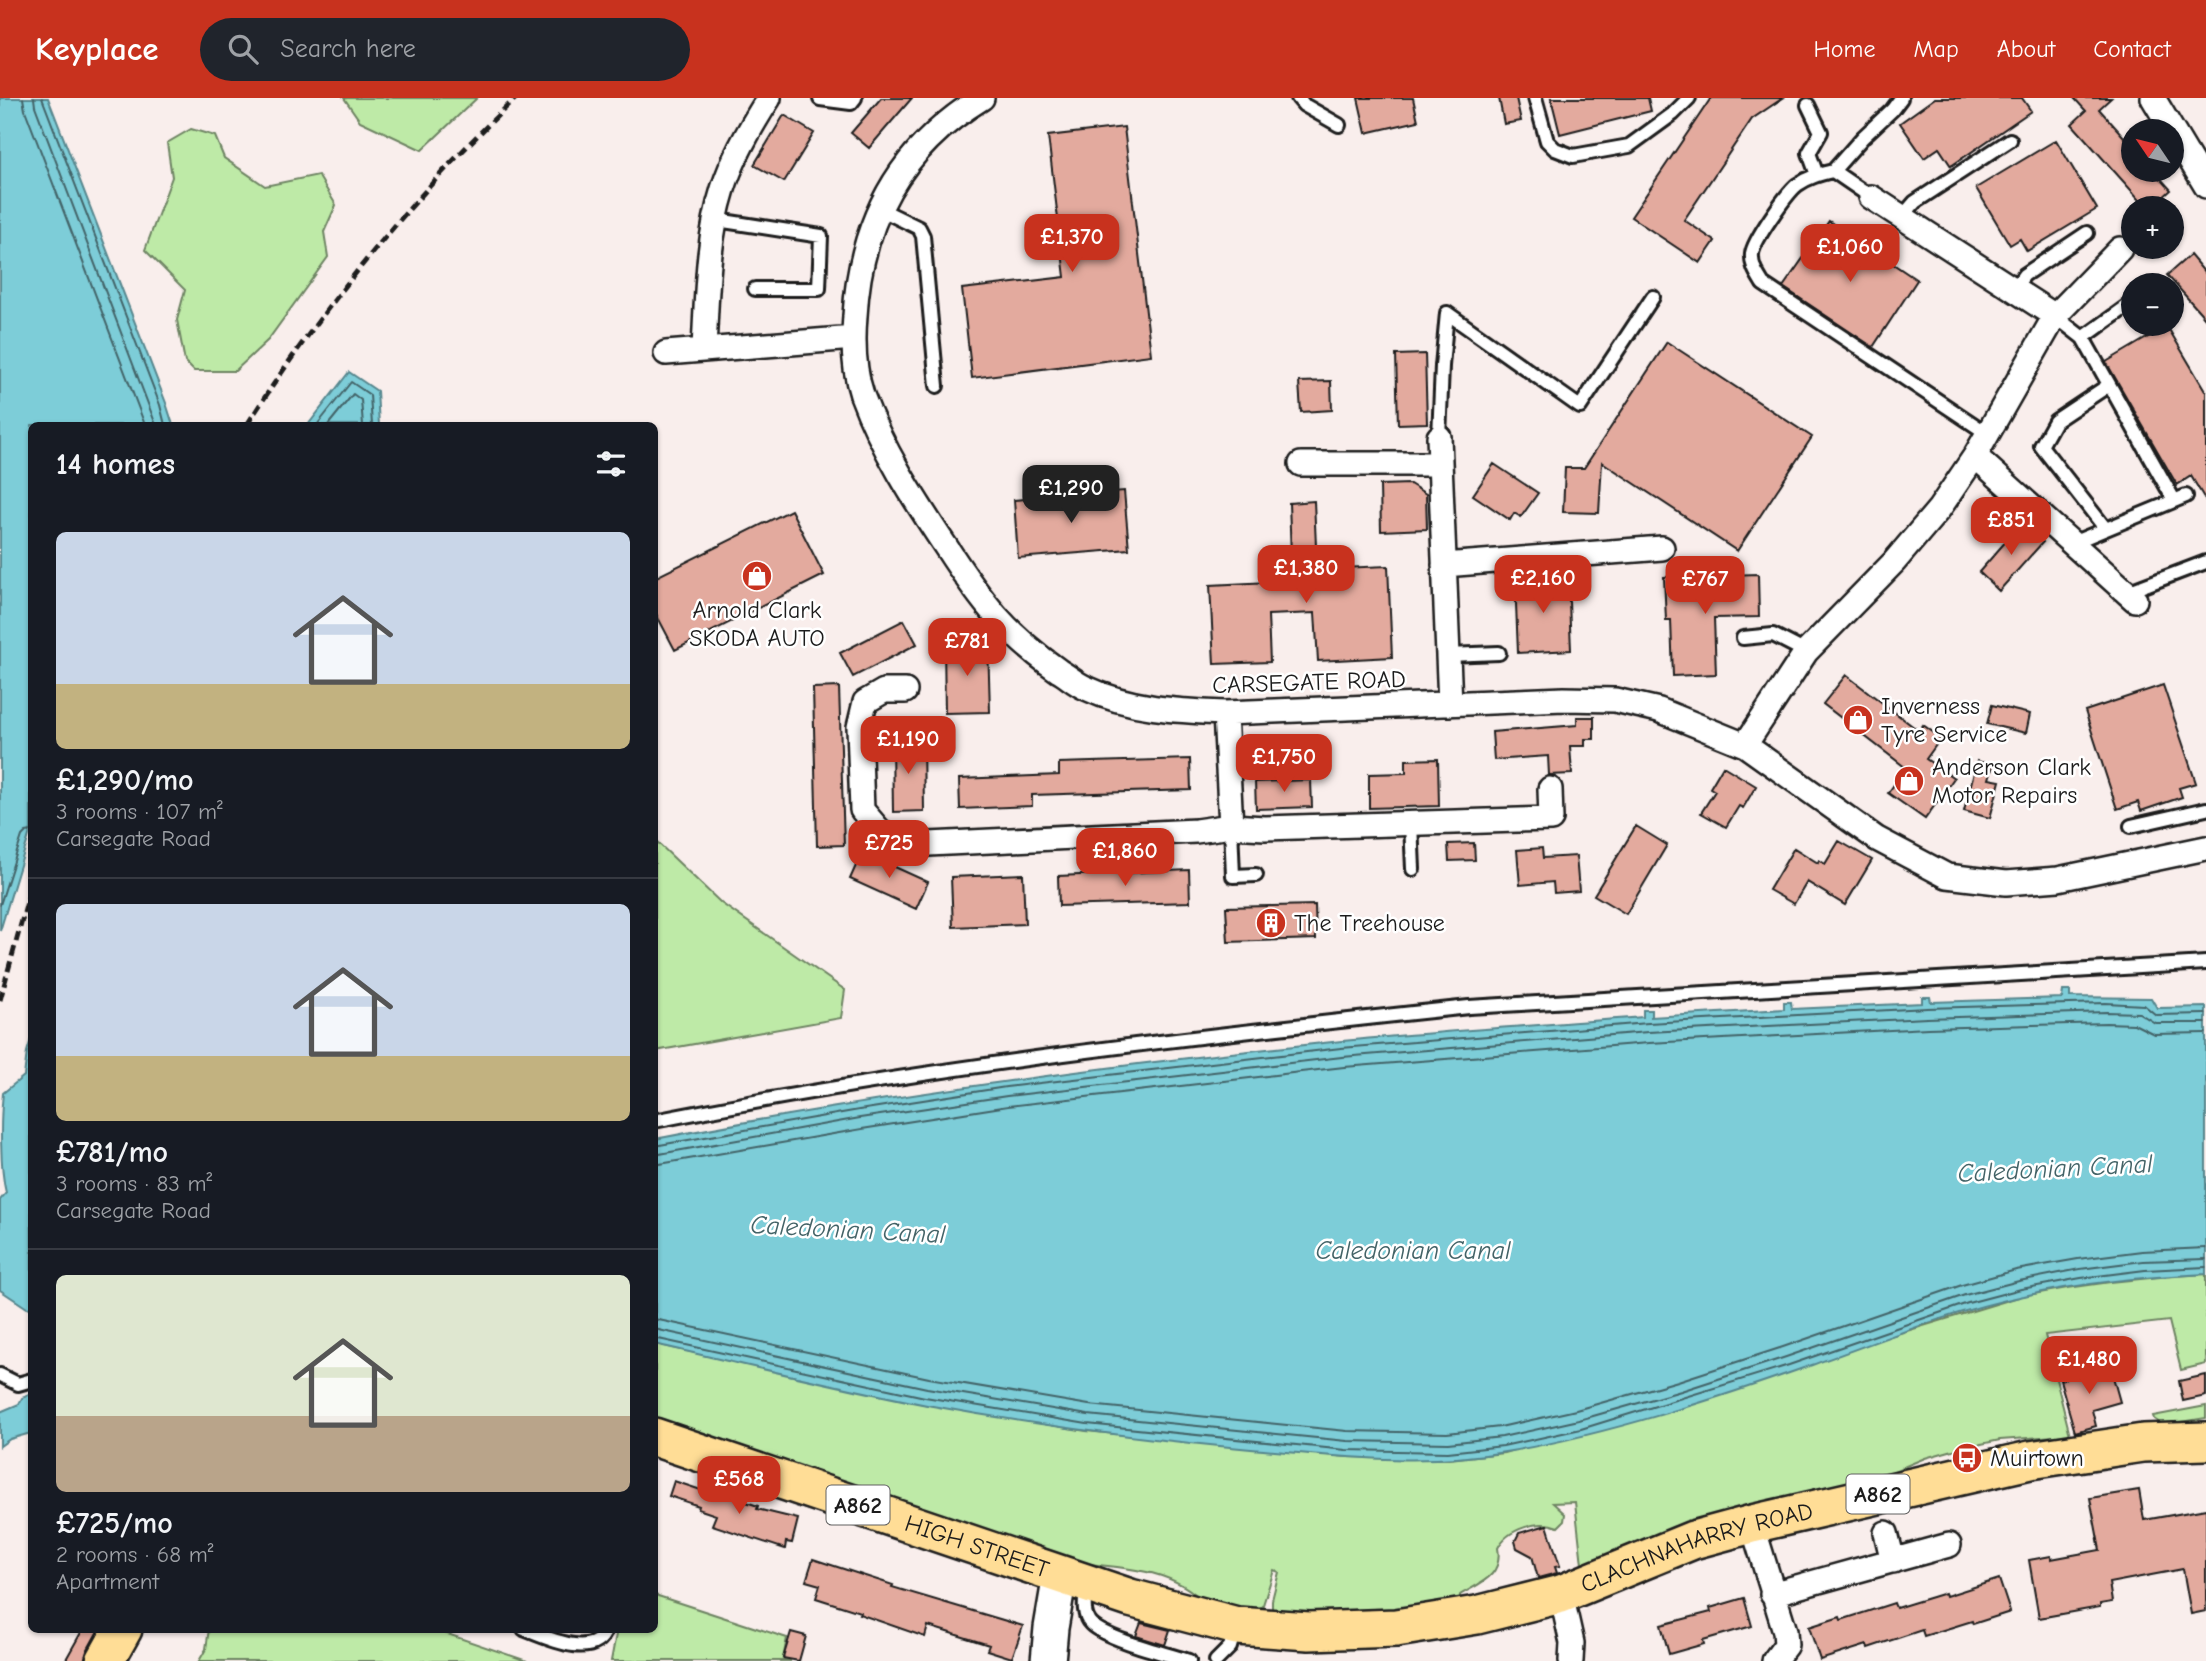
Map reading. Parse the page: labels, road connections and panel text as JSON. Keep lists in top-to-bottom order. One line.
{"streets":{"main road":["A862","HIGH STREET","CLACHNAHARRY ROAD"],"street":["CARSEGATE ROAD"]},"crossings":[["HIGH STREET","CLACHNAHARRY ROAD"]],"water":["Caledonian Canal"],"places":{"shop":["Arnold Clark SKODA AUTO","Inverness Tyre Service","Anderson Clark Motor Repairs"],"building":["The Treehouse"],"bus stop":["Muirtown"]},"north":"top left","page":{"header":"Keyplace","search":"Search here","nav":["Home","Map","About","Contact"],"map_buttons":["+","−"],"price":["£1,370","£1,060","£1,290","£851","£1,380","£2,160","£767","£781","£1,190","£1,750","£725","£1,860","£1,480","£568"],"heading":"14 homes","list":[{"name":"£1,290/mo","note":"3 rooms · 107 m² · Carsegate Road"},{"name":"£781/mo","note":"3 rooms · 83 m² · Carsegate Road"},{"name":"£725/mo","note":"2 rooms · 68 m² · Apartment"}]}}
